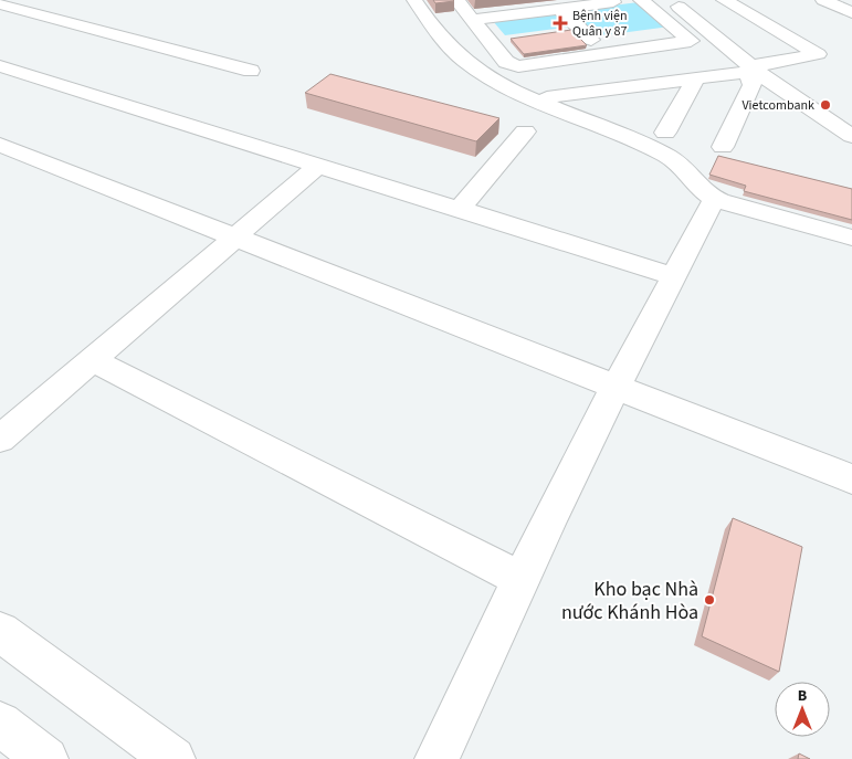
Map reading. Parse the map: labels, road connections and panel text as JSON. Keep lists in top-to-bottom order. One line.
{"places":{"health":["Bệnh viện Quân y 87"],"other":["Vietcombank","Kho bạc Nhà nước Khánh Hòa"]},"north":"top"}
